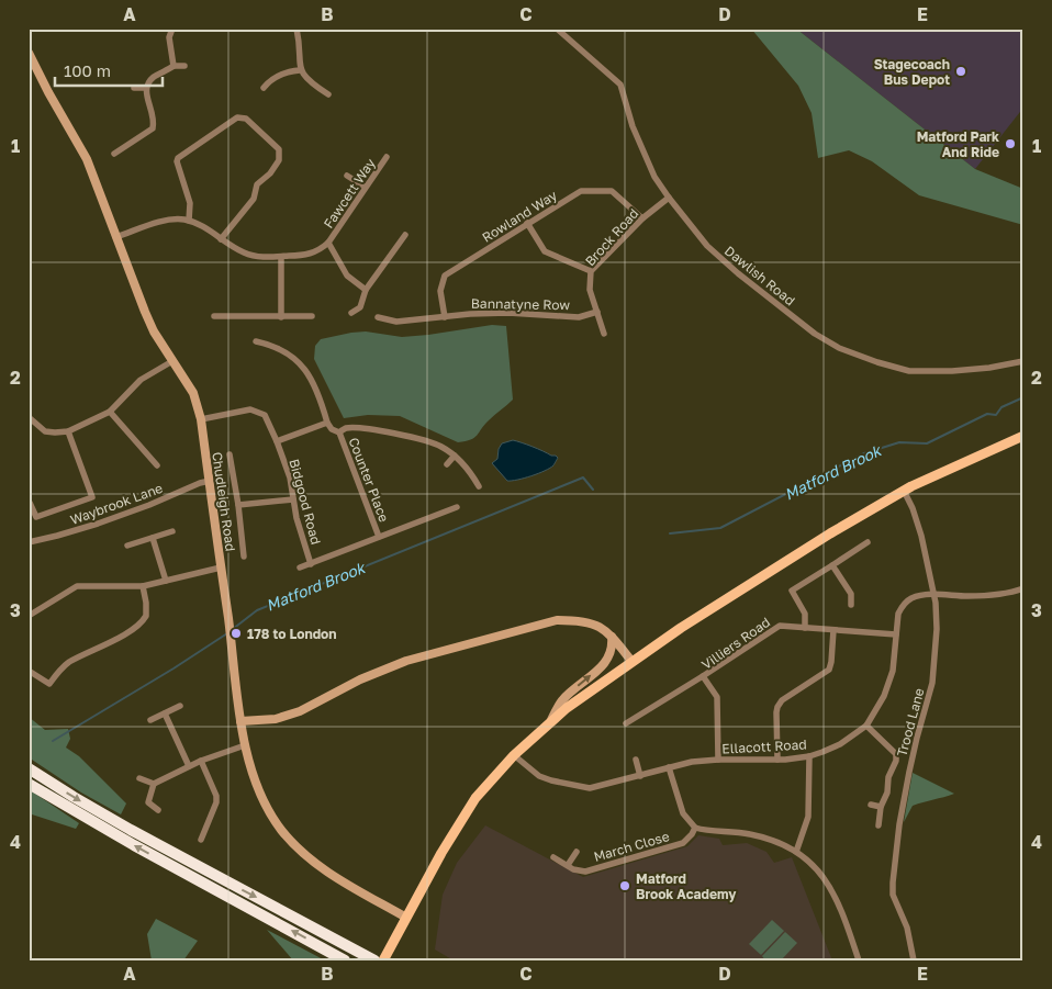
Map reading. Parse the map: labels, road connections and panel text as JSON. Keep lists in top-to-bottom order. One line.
{"streets":{"street":["Fawcett Way","Rowland Way","Brock Road","Dawlish Road","Bannatyne Row","Counter Place","Chudleigh Road","Bidgood Road","Waybrook Lane","Villiers Road","Trood Lane","Ellacott Road","March Close"]},"crossings":[["Rowland Way","Brock Road"],["Rowland Way","Bannatyne Row"],["Brock Road","Dawlish Road"],["Brock Road","Bannatyne Row"],["Counter Place","Bidgood Road"],["Chudleigh Road","Bidgood Road"],["Chudleigh Road","Waybrook Lane"],["Villiers Road","Ellacott Road"],["Trood Lane","Ellacott Road"]],"water":["Matford Brook"],"places":["Stagecoach Bus Depot","Matford Park And Ride","178 to London","Matford Brook Academy"],"scale_bar":"100 m","grid":{"columns":["A","B","C","D","E"],"rows":["1","2","3","4"]}}
